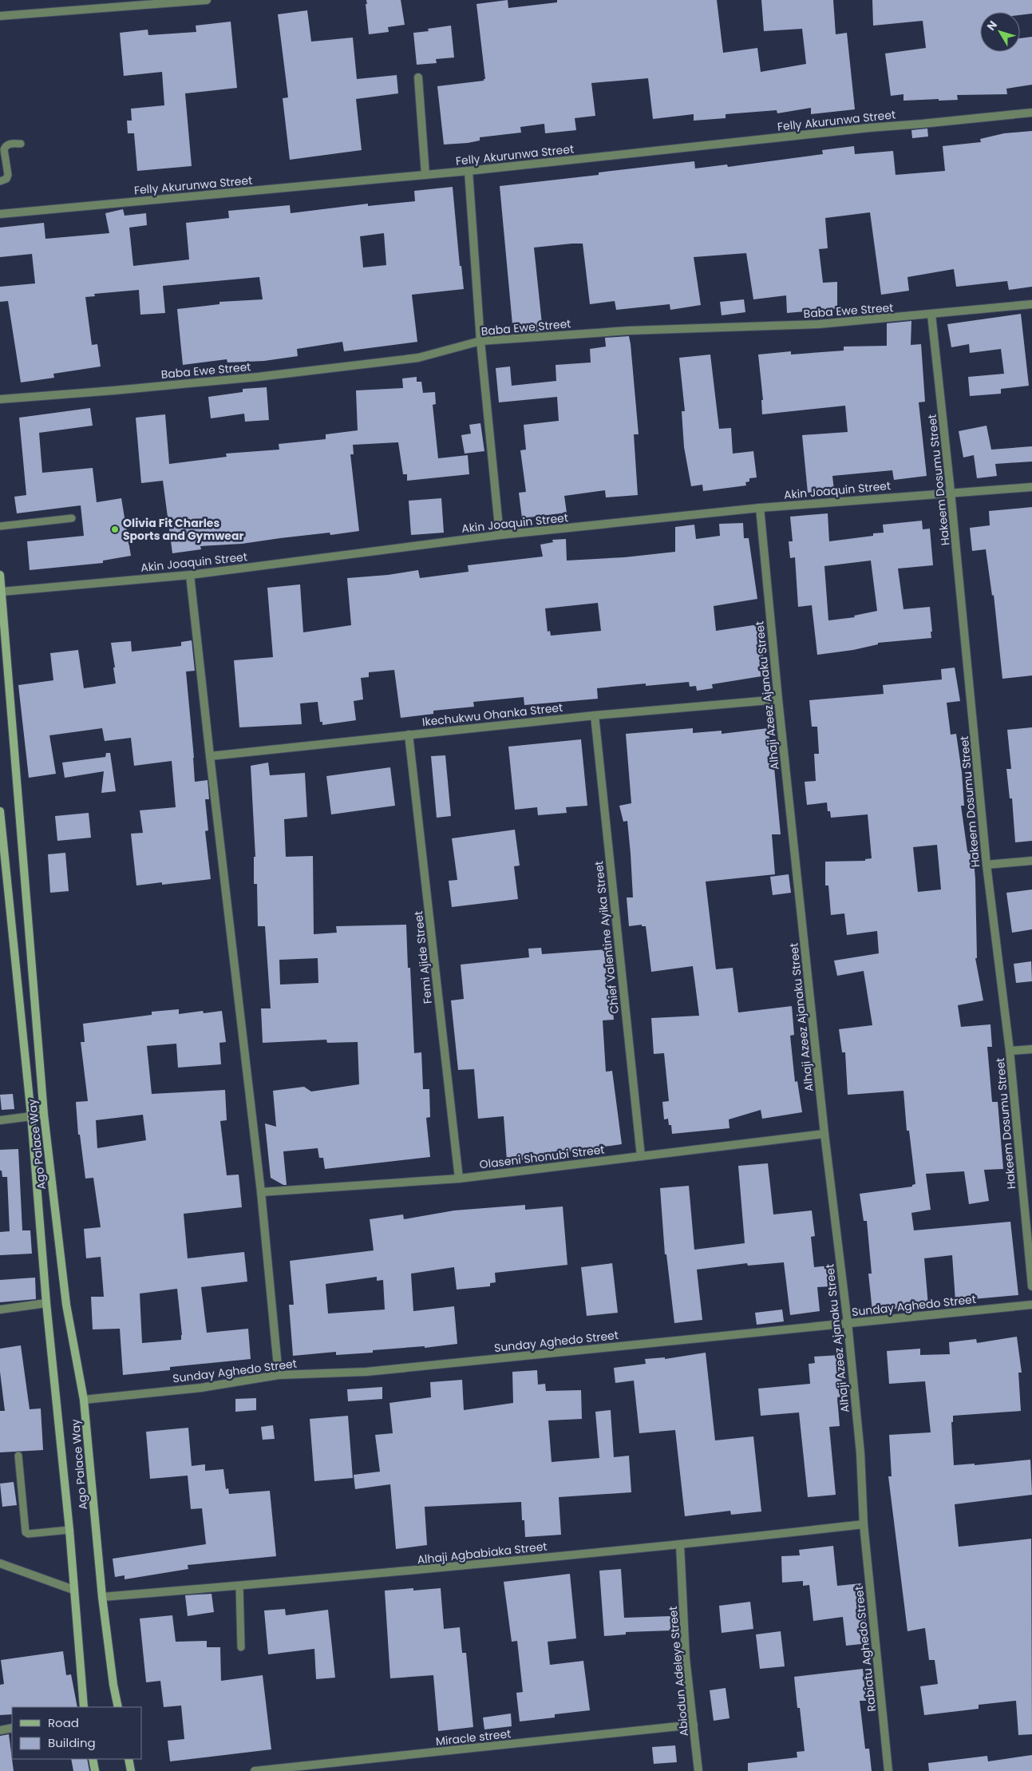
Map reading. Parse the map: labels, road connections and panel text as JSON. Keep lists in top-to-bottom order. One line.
{"streets":{"main road":["Ago Palace Way"],"street":["Felly Akurunwa Street","Baba Ewe Street","Hakeem Dosumu Street","Akin Joaquin Street","Alhaji Azeez Ajanaku Street","Ikechukwu Ohanka Street","Chief Valentine Ayika Street","Femi Ajide Street","Olaseni Shonubi Street","Sunday Aghedo Street","Alhaji Agbabiaka Street","Rabiatu Aghedo Street","Abiodun Adeleye Street","Miracle street"]},"crossings":[["Baba Ewe Street","Hakeem Dosumu Street"],["Hakeem Dosumu Street","Akin Joaquin Street"],["Akin Joaquin Street","Alhaji Azeez Ajanaku Street"],["Akin Joaquin Street","Ago Palace Way"],["Alhaji Azeez Ajanaku Street","Ikechukwu Ohanka Street"],["Alhaji Azeez Ajanaku Street","Olaseni Shonubi Street"],["Alhaji Azeez Ajanaku Street","Sunday Aghedo Street"],["Alhaji Azeez Ajanaku Street","Alhaji Agbabiaka Street"],["Alhaji Azeez Ajanaku Street","Rabiatu Aghedo Street"],["Ikechukwu Ohanka Street","Chief Valentine Ayika Street"],["Ikechukwu Ohanka Street","Femi Ajide Street"],["Chief Valentine Ayika Street","Olaseni Shonubi Street"],["Femi Ajide Street","Olaseni Shonubi Street"],["Ago Palace Way","Sunday Aghedo Street"],["Ago Palace Way","Alhaji Agbabiaka Street"],["Alhaji Agbabiaka Street","Rabiatu Aghedo Street"],["Alhaji Agbabiaka Street","Abiodun Adeleye Street"],["Abiodun Adeleye Street","Miracle street"]],"places":["Olivia Fit Charles Sports and Gymwear"],"legend":["Road","Building"],"north":"top left"}
